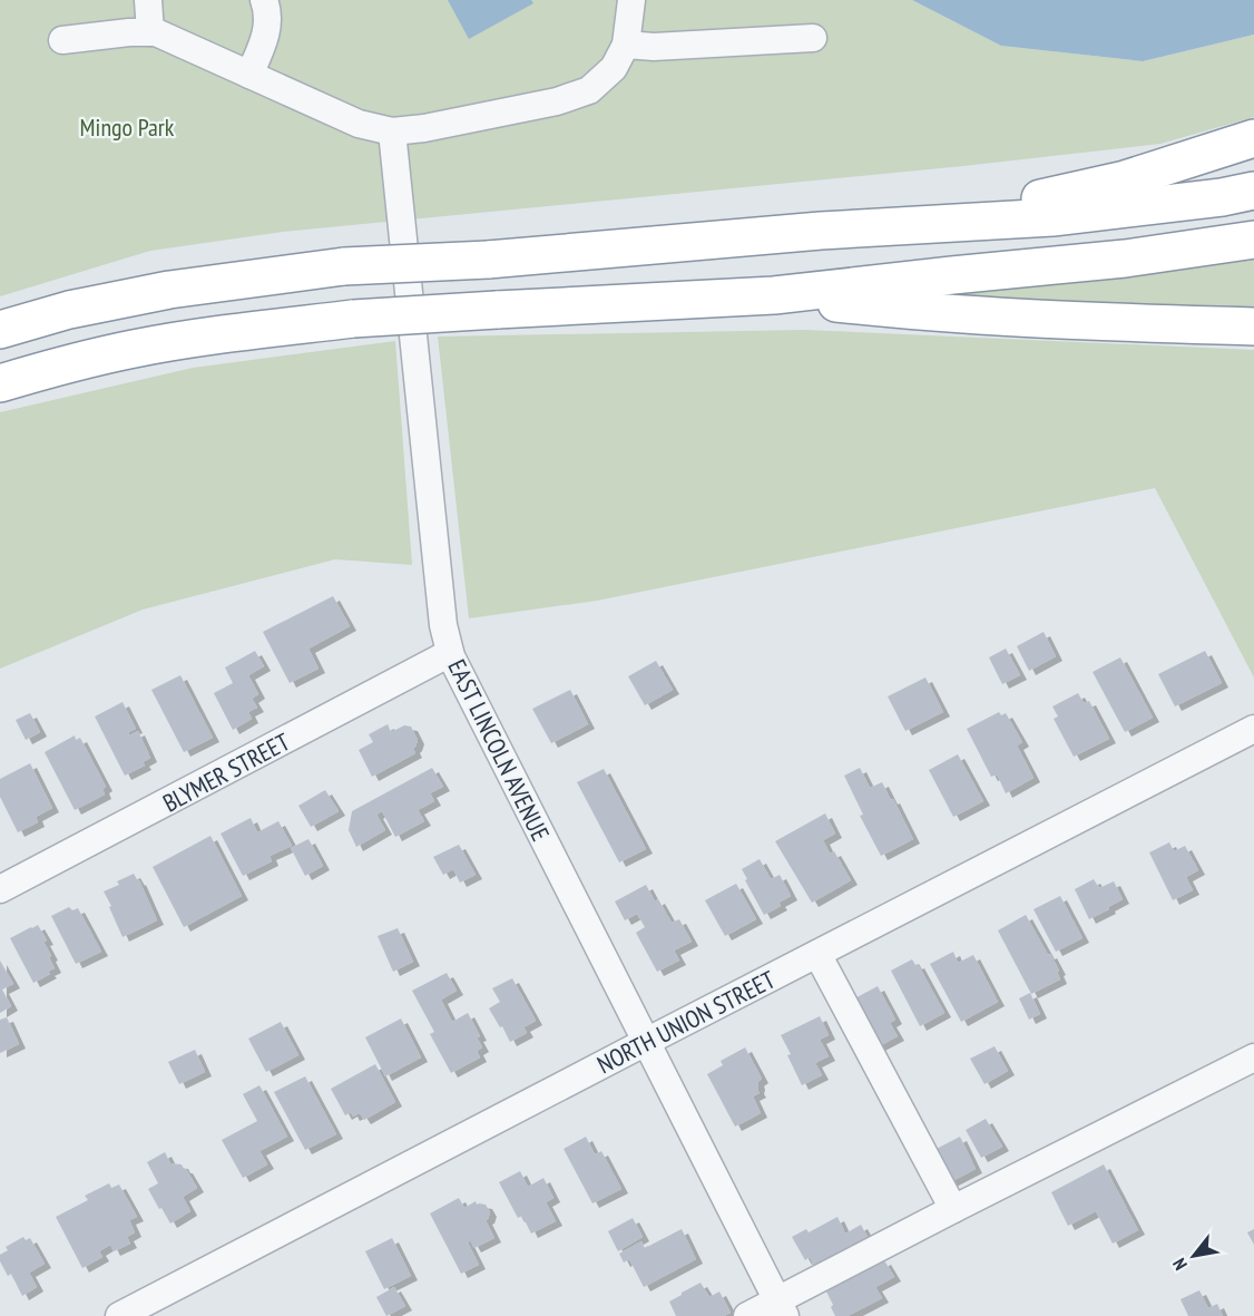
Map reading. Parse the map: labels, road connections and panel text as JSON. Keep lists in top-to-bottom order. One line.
{"streets":{"street":["EAST LINCOLN AVENUE","BLYMER STREET","NORTH UNION STREET"]},"crossings":[["EAST LINCOLN AVENUE","BLYMER STREET"],["EAST LINCOLN AVENUE","NORTH UNION STREET"]],"parks":["Mingo Park"],"north":"bottom left"}
